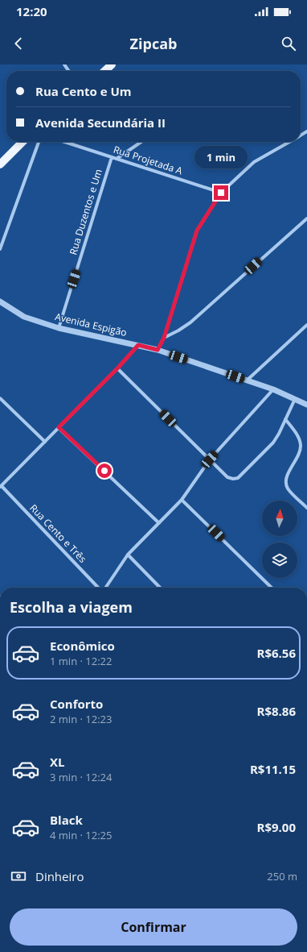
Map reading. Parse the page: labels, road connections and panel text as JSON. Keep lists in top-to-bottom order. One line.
{"streets":{"street":["Rua Projetada A","Rua Duzentos e Um","Avenida Espigão","Rua Cento e Três"]},"crossings":[["Rua Projetada A","Rua Duzentos e Um"],["Rua Duzentos e Um","Avenida Espigão"]],"north":"top","page":{"status":"12:20","header":"Zipcab","banner":["Rua Cento e Um","Avenida Secundária II"],"bubble":"1 min","heading":"Escolha a viagem","list":[{"name":"Econômico","note":"1 min · 12:22","value":"R$6.56"},{"name":"Conforto","note":"2 min · 12:23","value":"R$8.86"},{"name":"XL","note":"3 min · 12:24","value":"R$11.15"},{"name":"Black","note":"4 min · 12:25","value":"R$9.00"}],"pay":["Dinheiro","250 m"],"buttons":"Confirmar"}}
